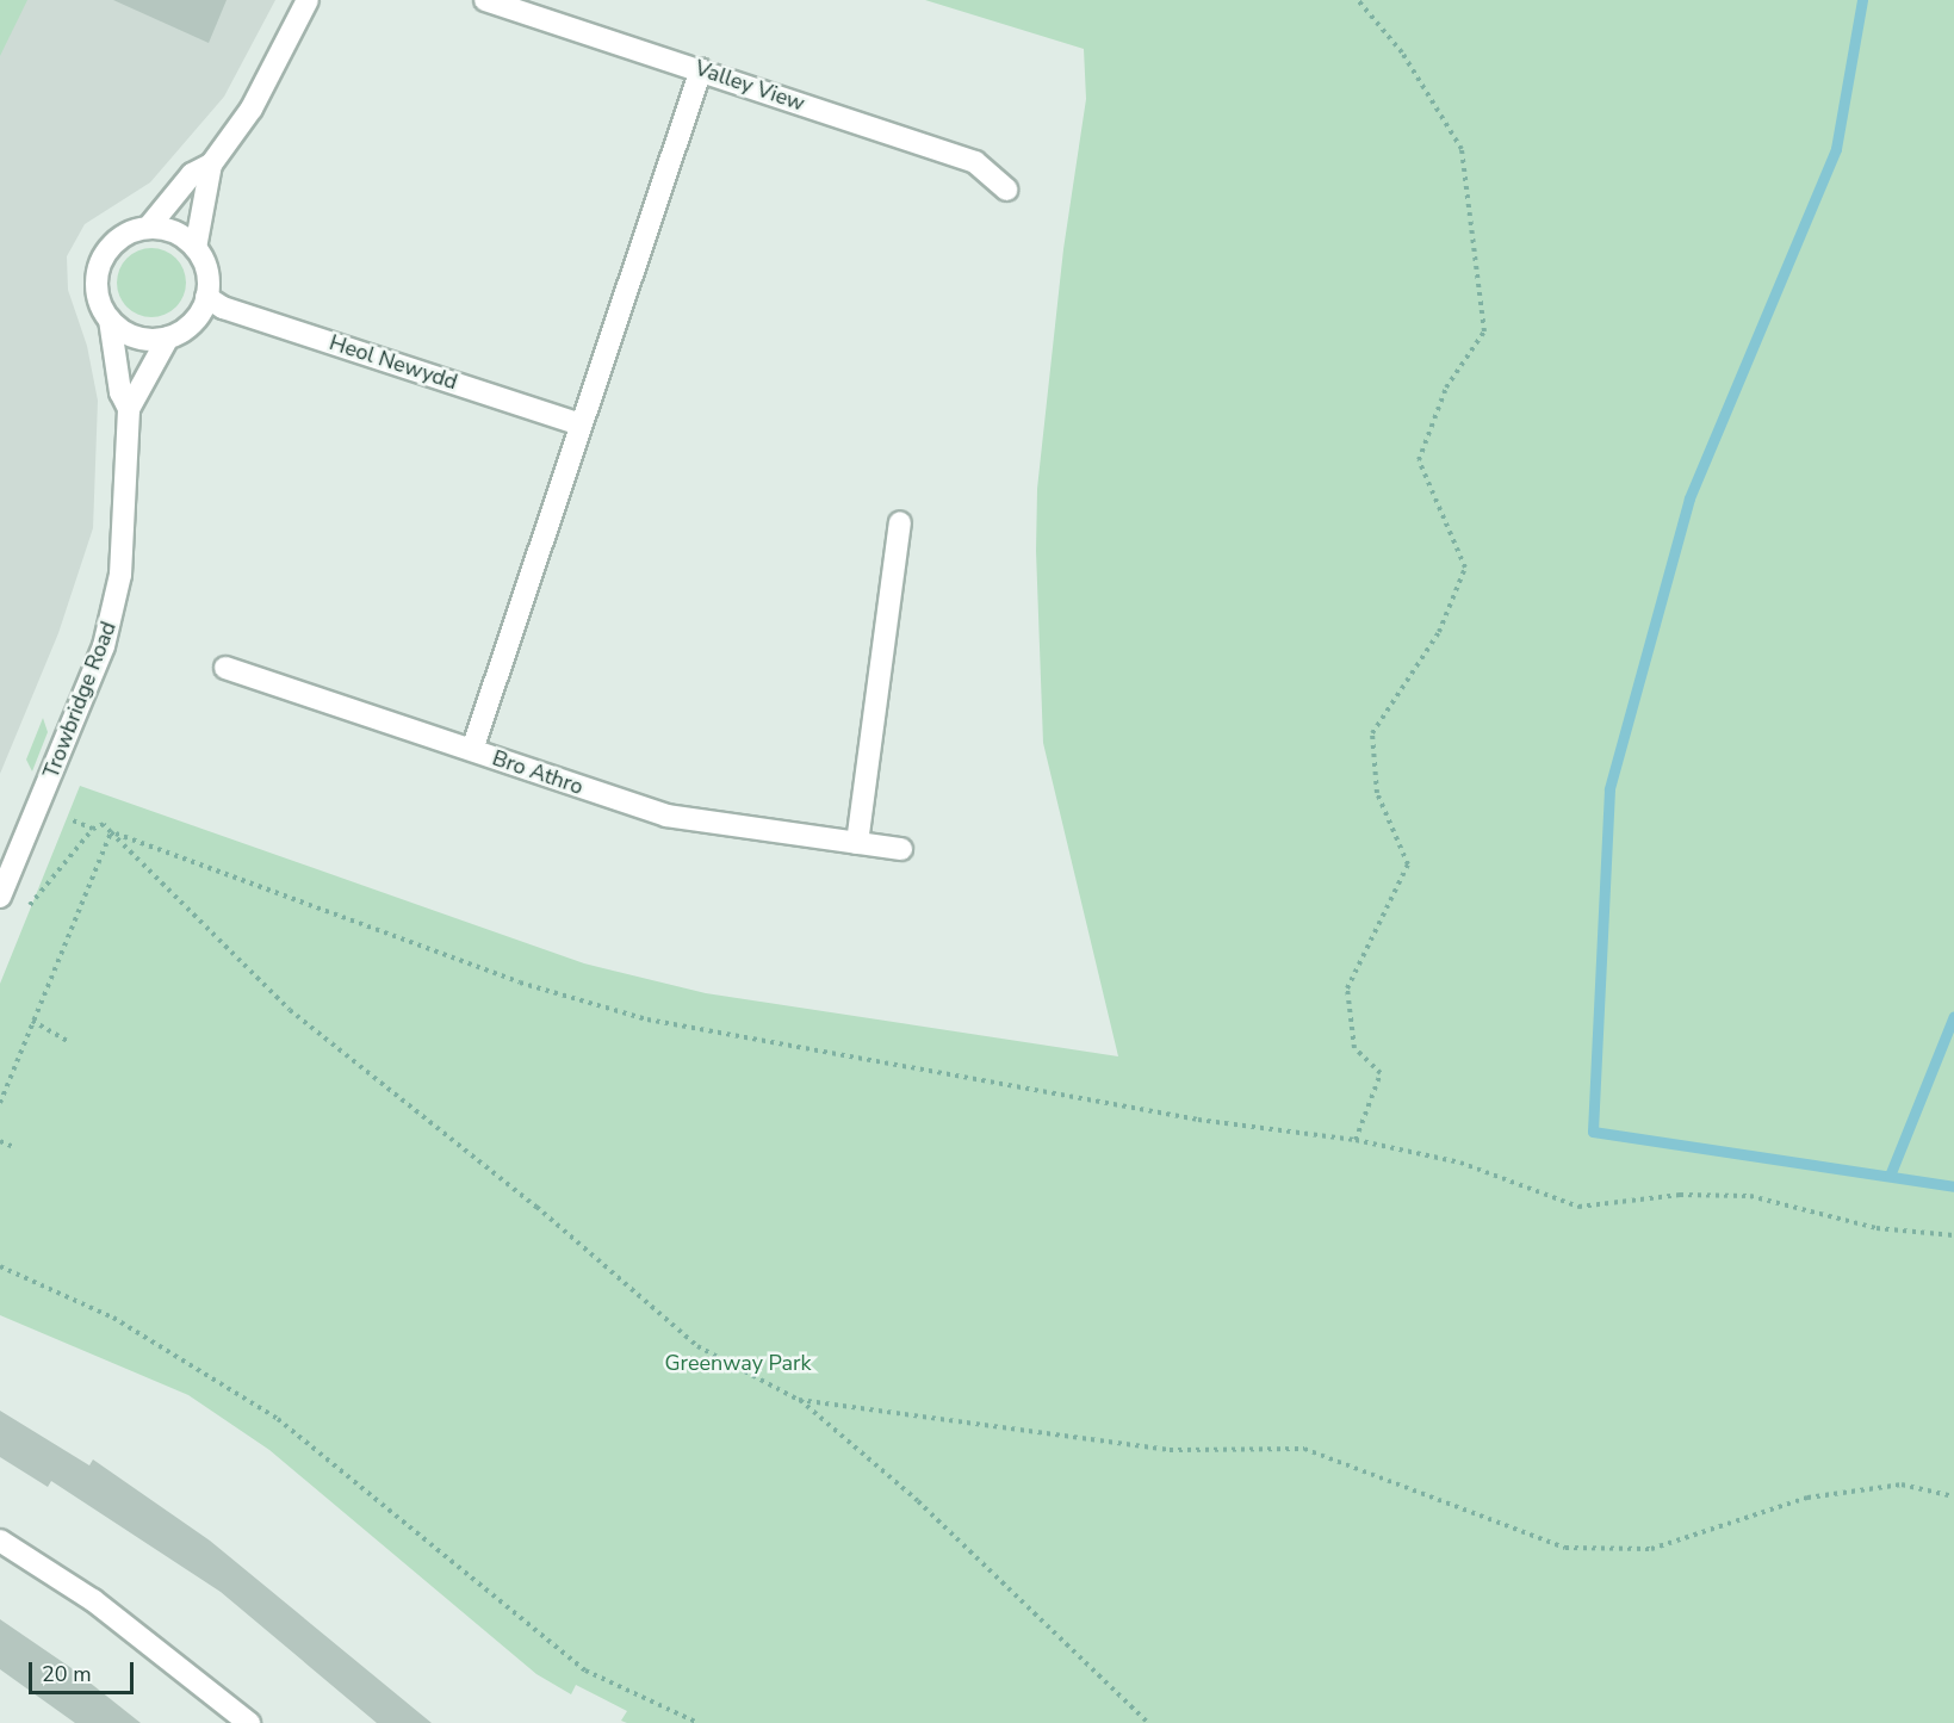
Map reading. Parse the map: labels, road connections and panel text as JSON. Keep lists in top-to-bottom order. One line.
{"streets":{"street":["Valley View","Heol Newydd","Trowbridge Road","Bro Athro"]},"crossings":[["Heol Newydd","Trowbridge Road"]],"parks":["Greenway Park"],"scale_bar":"20 m"}
